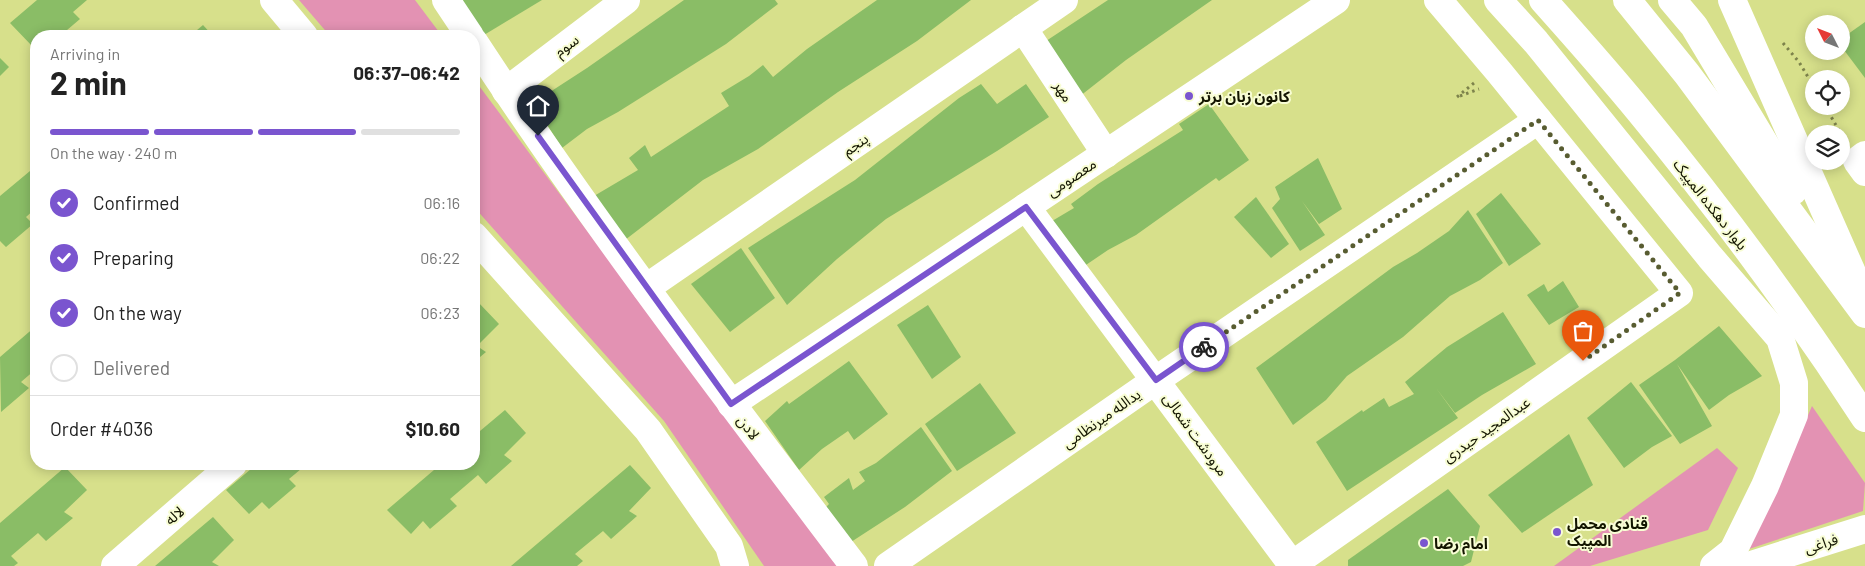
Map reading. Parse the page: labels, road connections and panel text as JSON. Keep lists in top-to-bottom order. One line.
{"streets":{"street":["سوم","مهر","پنجم","معصومی","بلوار دهکده المپیک","یدالله میرنظامی","لادن","عبدالمجید حیدری","مرودشت شمالی","لاله","فراغی"]},"crossings":[["سوم","لادن"],["مهر","پنجم"],["مهر","معصومی"],["پنجم","لادن"],["معصومی","لادن"],["معصومی","مرودشت شمالی"],["یدالله میرنظامی","عبدالمجید حیدری"],["یدالله میرنظامی","مرودشت شمالی"],["عبدالمجید حیدری","مرودشت شمالی"]],"places":["کانون زبان برتر","قنادی محمل المپیک","امام رضا"],"north":"top left","page":{"heading":["2 min","Arriving in","06:37–06:42"],"panel":["Order #4036","$10.60"],"bar":"On the way · 240 m","list":[["Confirmed","06:16"],["Preparing","06:22"],["On the way","06:23"],"Delivered"]}}
